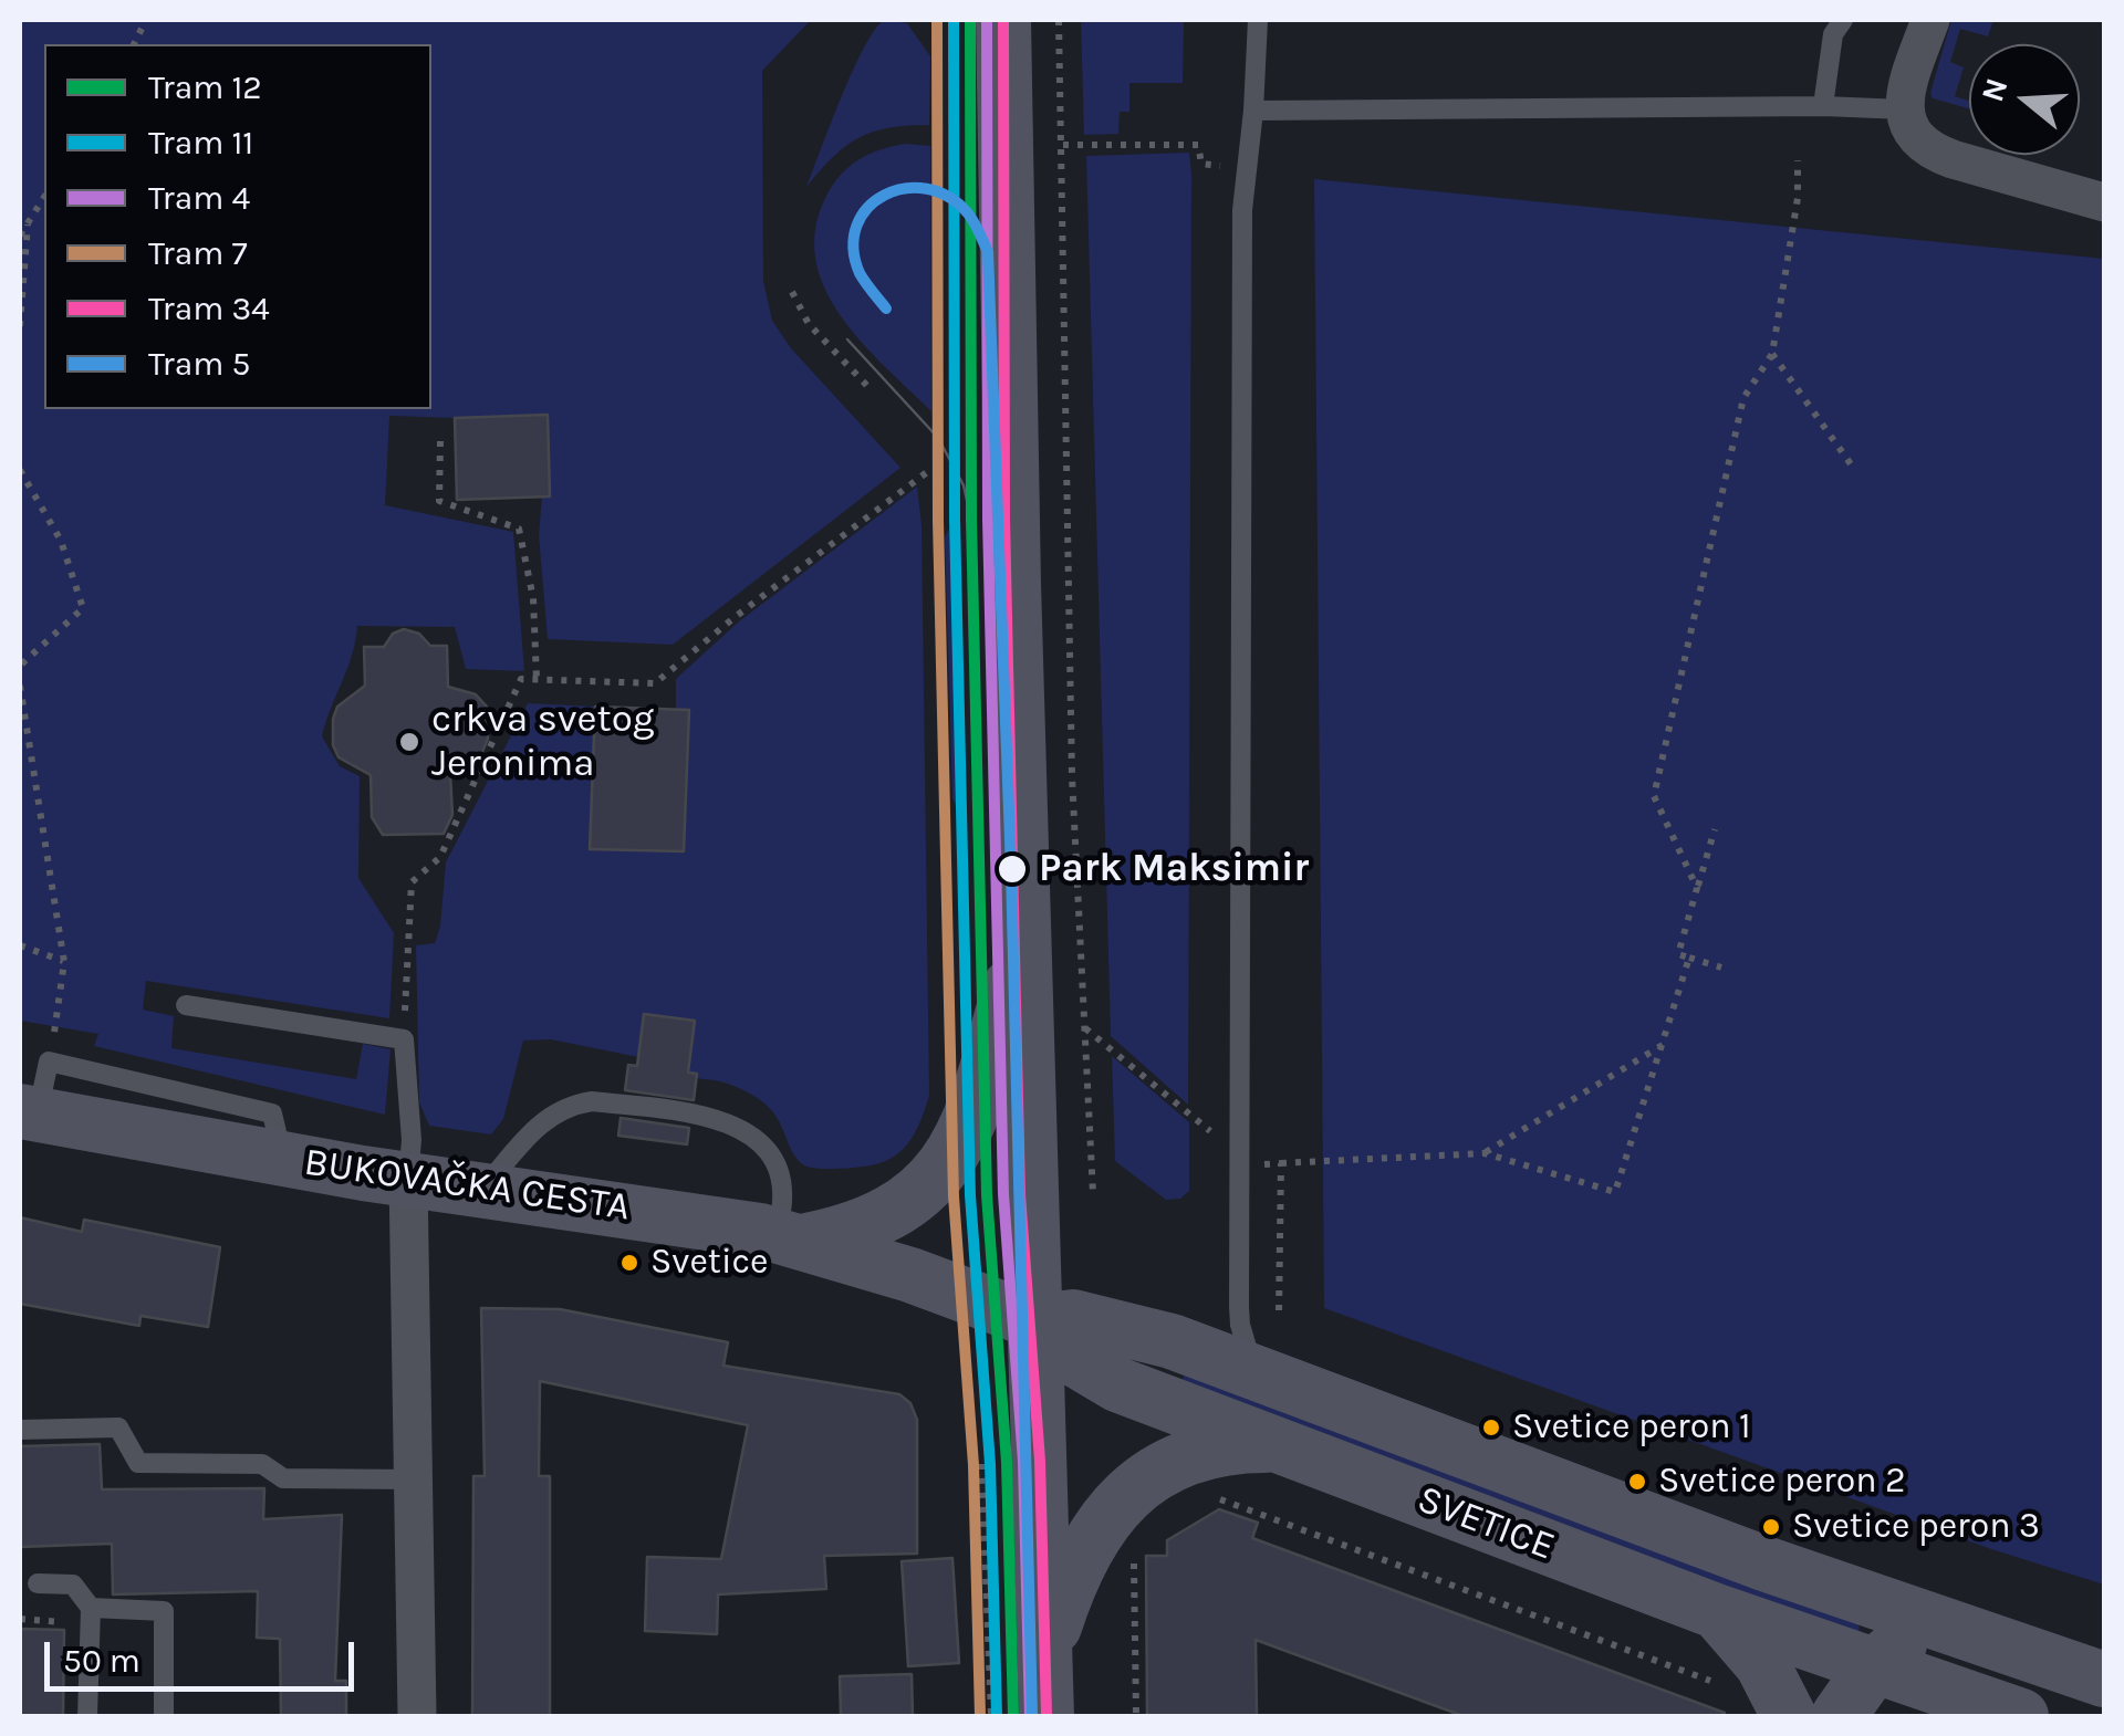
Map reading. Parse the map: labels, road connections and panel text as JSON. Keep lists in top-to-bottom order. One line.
{"streets":{"main road":["BUKOVAČKA CESTA","SVETICE"]},"crossings":[["BUKOVAČKA CESTA","SVETICE"]],"places":["crkva svetog Jeronima","Park Maksimir","Svetice","Svetice peron 1","Svetice peron 2","Svetice peron 3"],"lines":["tram line 12","tram line 11","tram line 4","tram line 7","tram line 34","tram line 5"],"legend":["Tram 12","Tram 11","Tram 4","Tram 7","Tram 34","Tram 5"],"scale_bar":"50 m","north":"left"}
